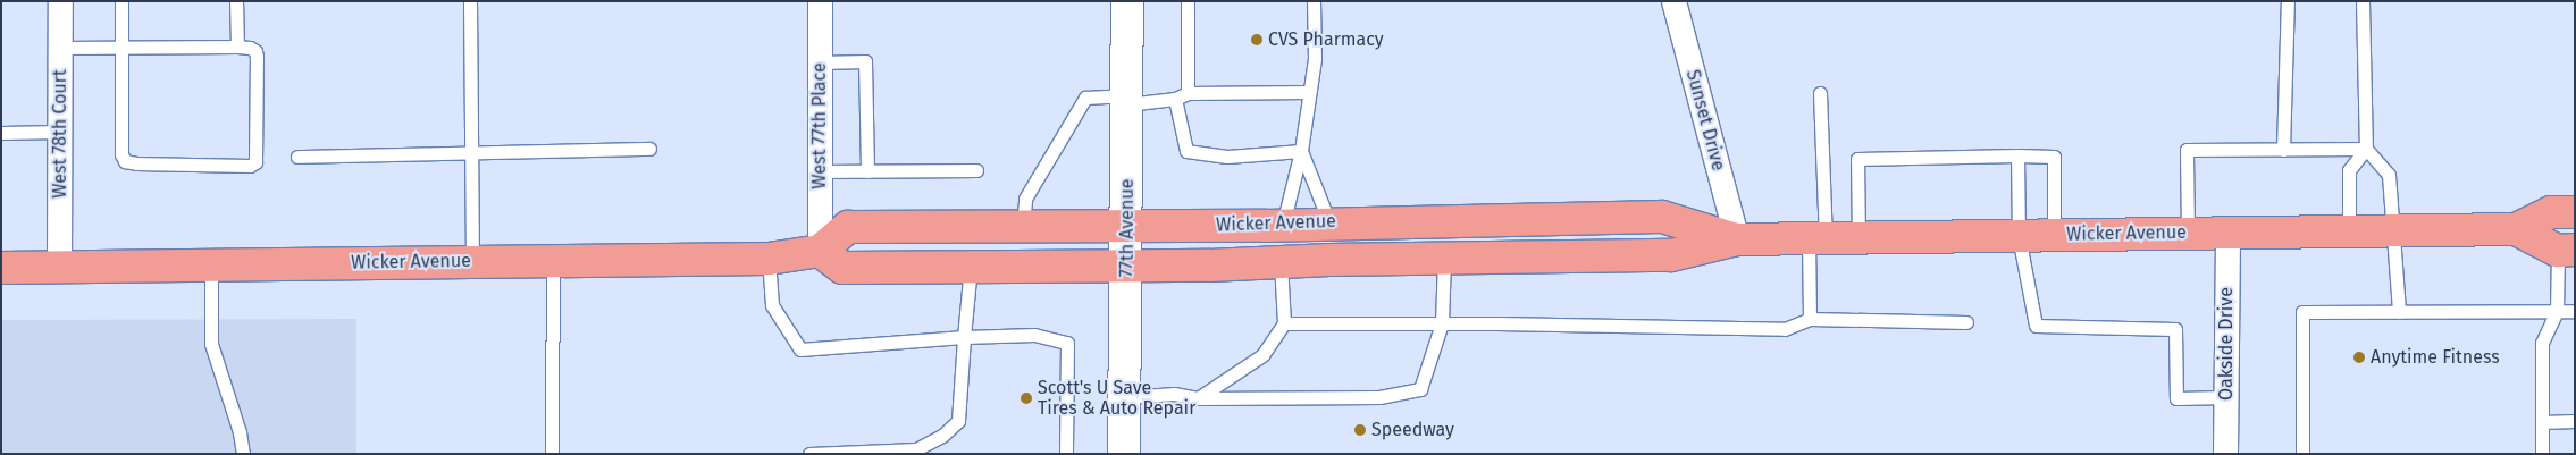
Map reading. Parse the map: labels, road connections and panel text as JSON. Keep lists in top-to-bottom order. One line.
{"streets":{"highway":["Wicker Avenue"],"street":["Sunset Drive","West 77th Place","West 78th Court","77th Avenue","Oakside Drive"]},"crossings":[["Sunset Drive","Wicker Avenue"],["West 77th Place","Wicker Avenue"],["West 78th Court","Wicker Avenue"],["Wicker Avenue","77th Avenue"],["Wicker Avenue","Oakside Drive"]],"places":["CVS Pharmacy","Anytime Fitness","Scott's U Save Tires & Auto Repair","Speedway"]}
